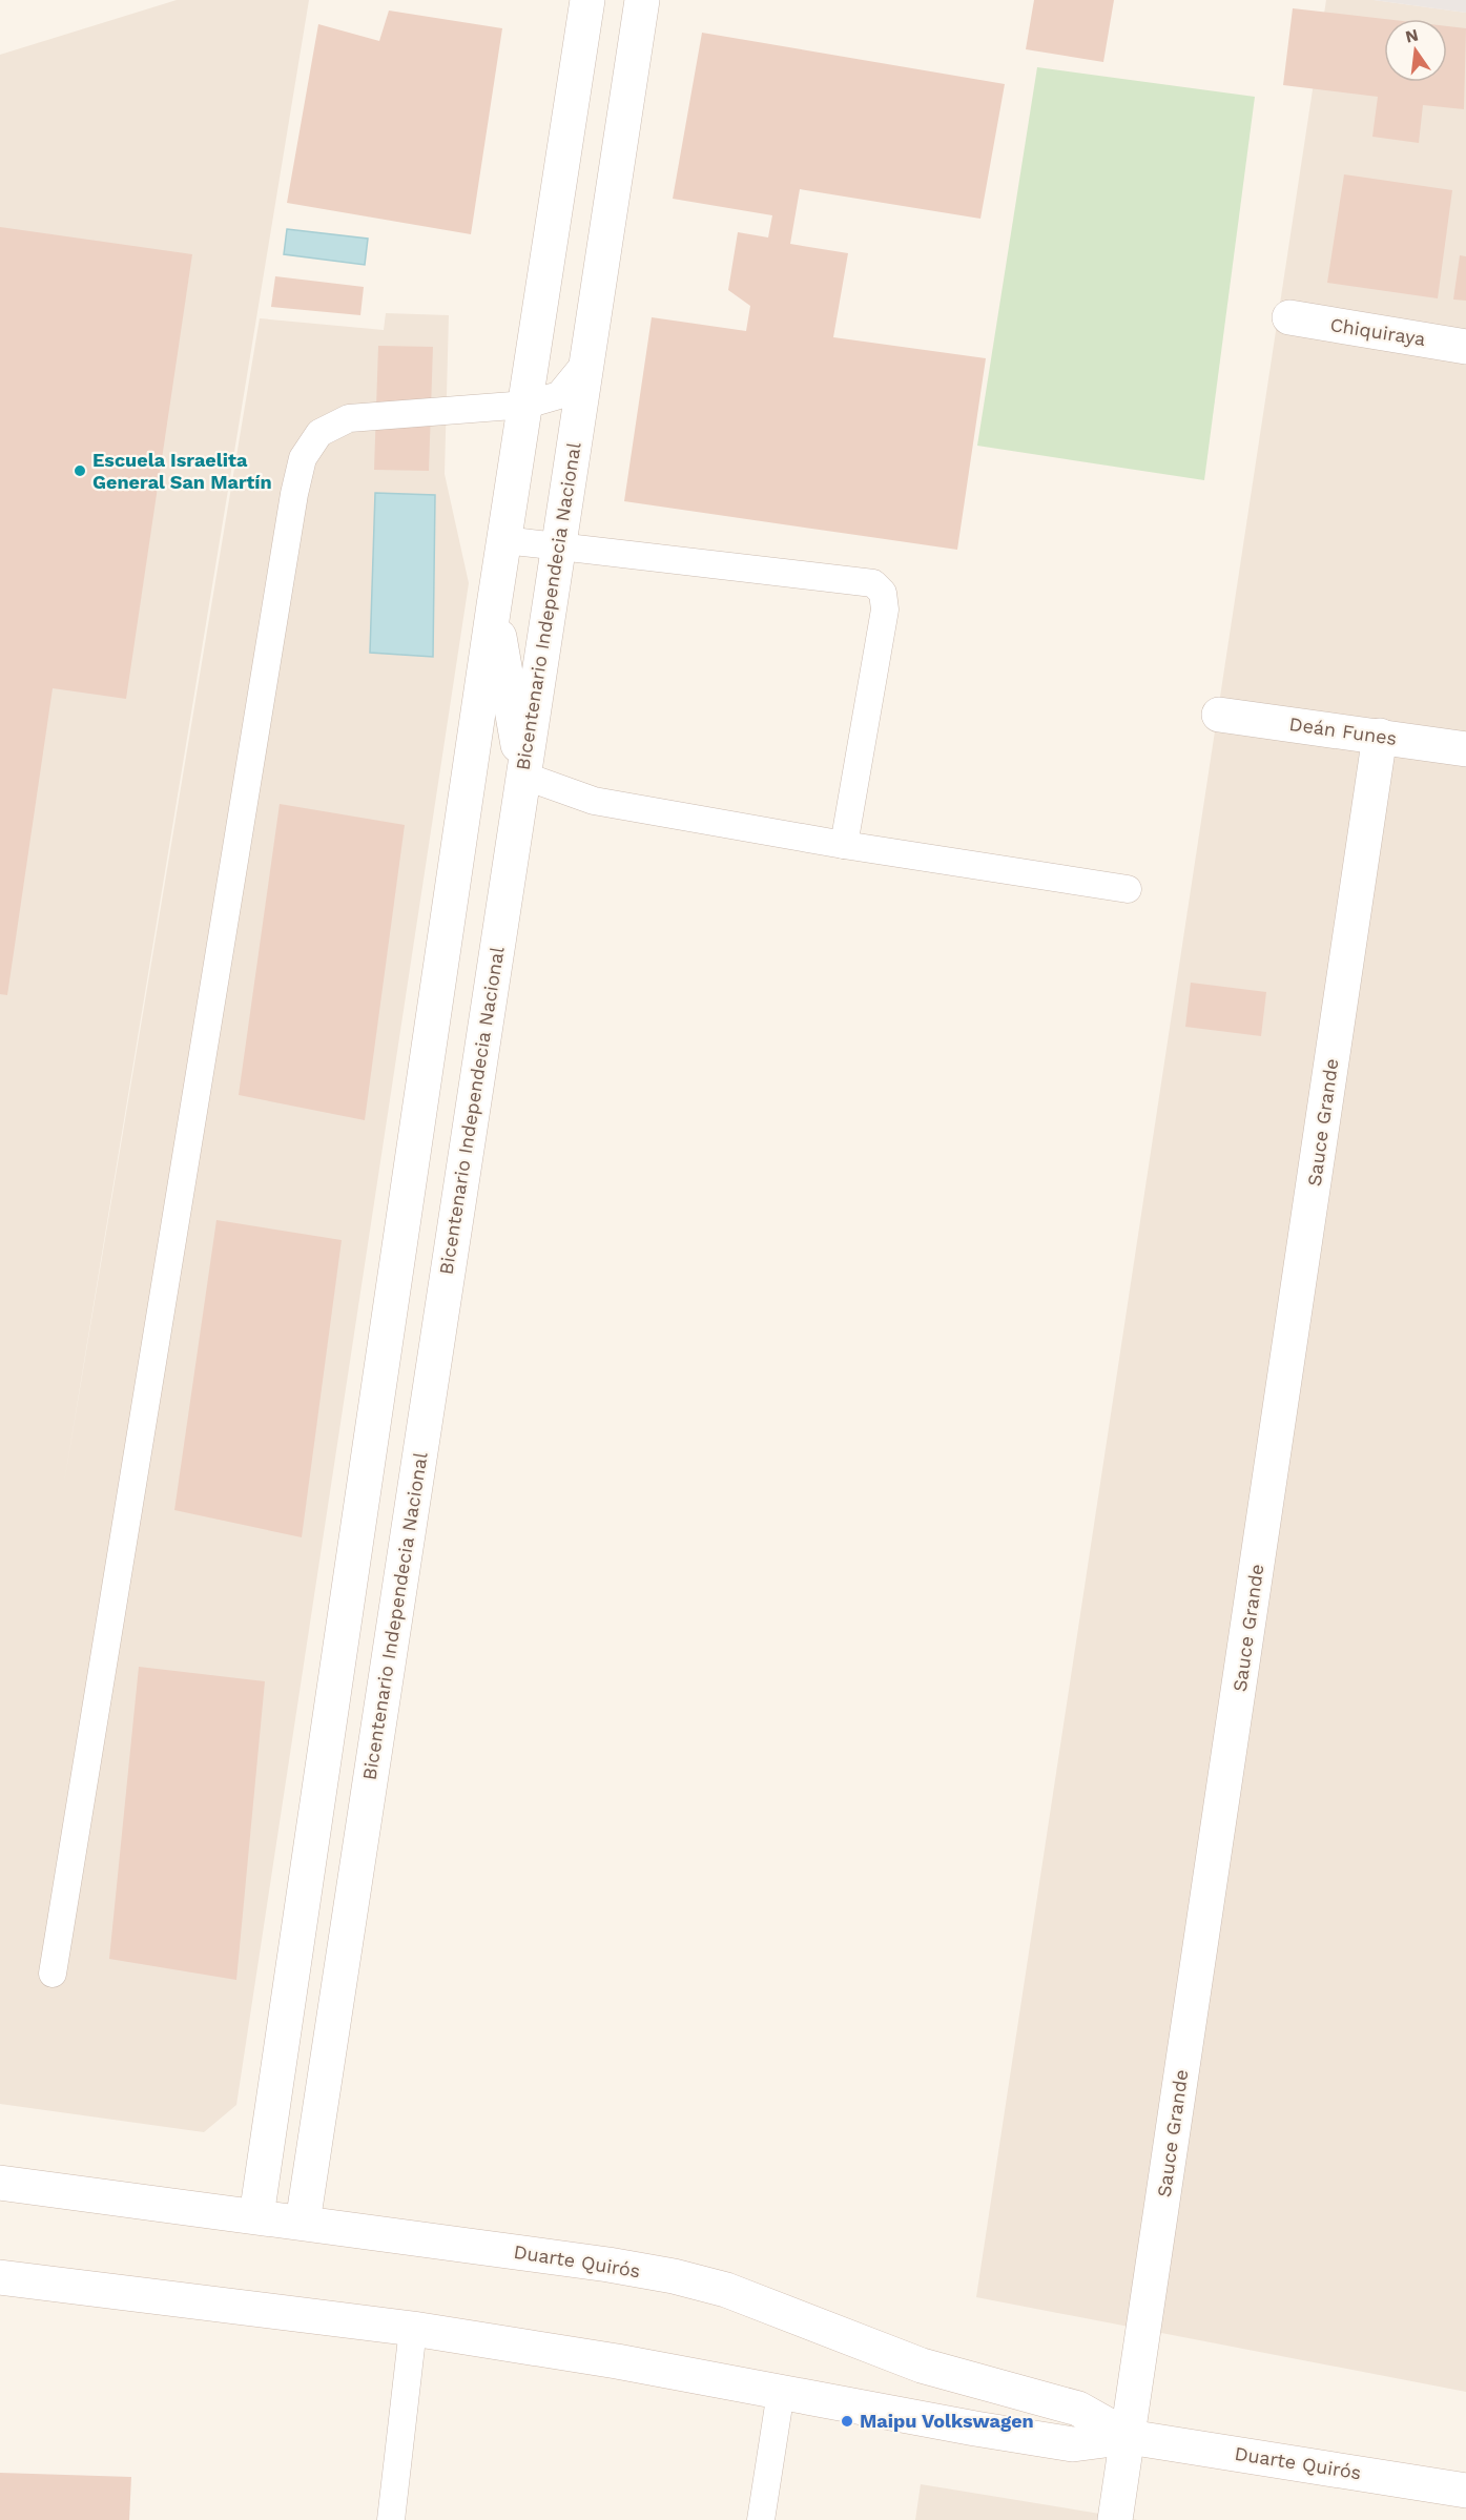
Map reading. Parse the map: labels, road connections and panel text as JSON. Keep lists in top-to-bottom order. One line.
{"streets":{"street":["Chiquiraya","Bicentenario Independecia Nacional","Deán Funes","Sauce Grande","Duarte Quirós"]},"crossings":[["Bicentenario Independecia Nacional","Duarte Quirós"],["Deán Funes","Sauce Grande"],["Sauce Grande","Duarte Quirós"]],"places":["Escuela Israelita General San Martín","Maipu Volkswagen"],"north":"top"}
